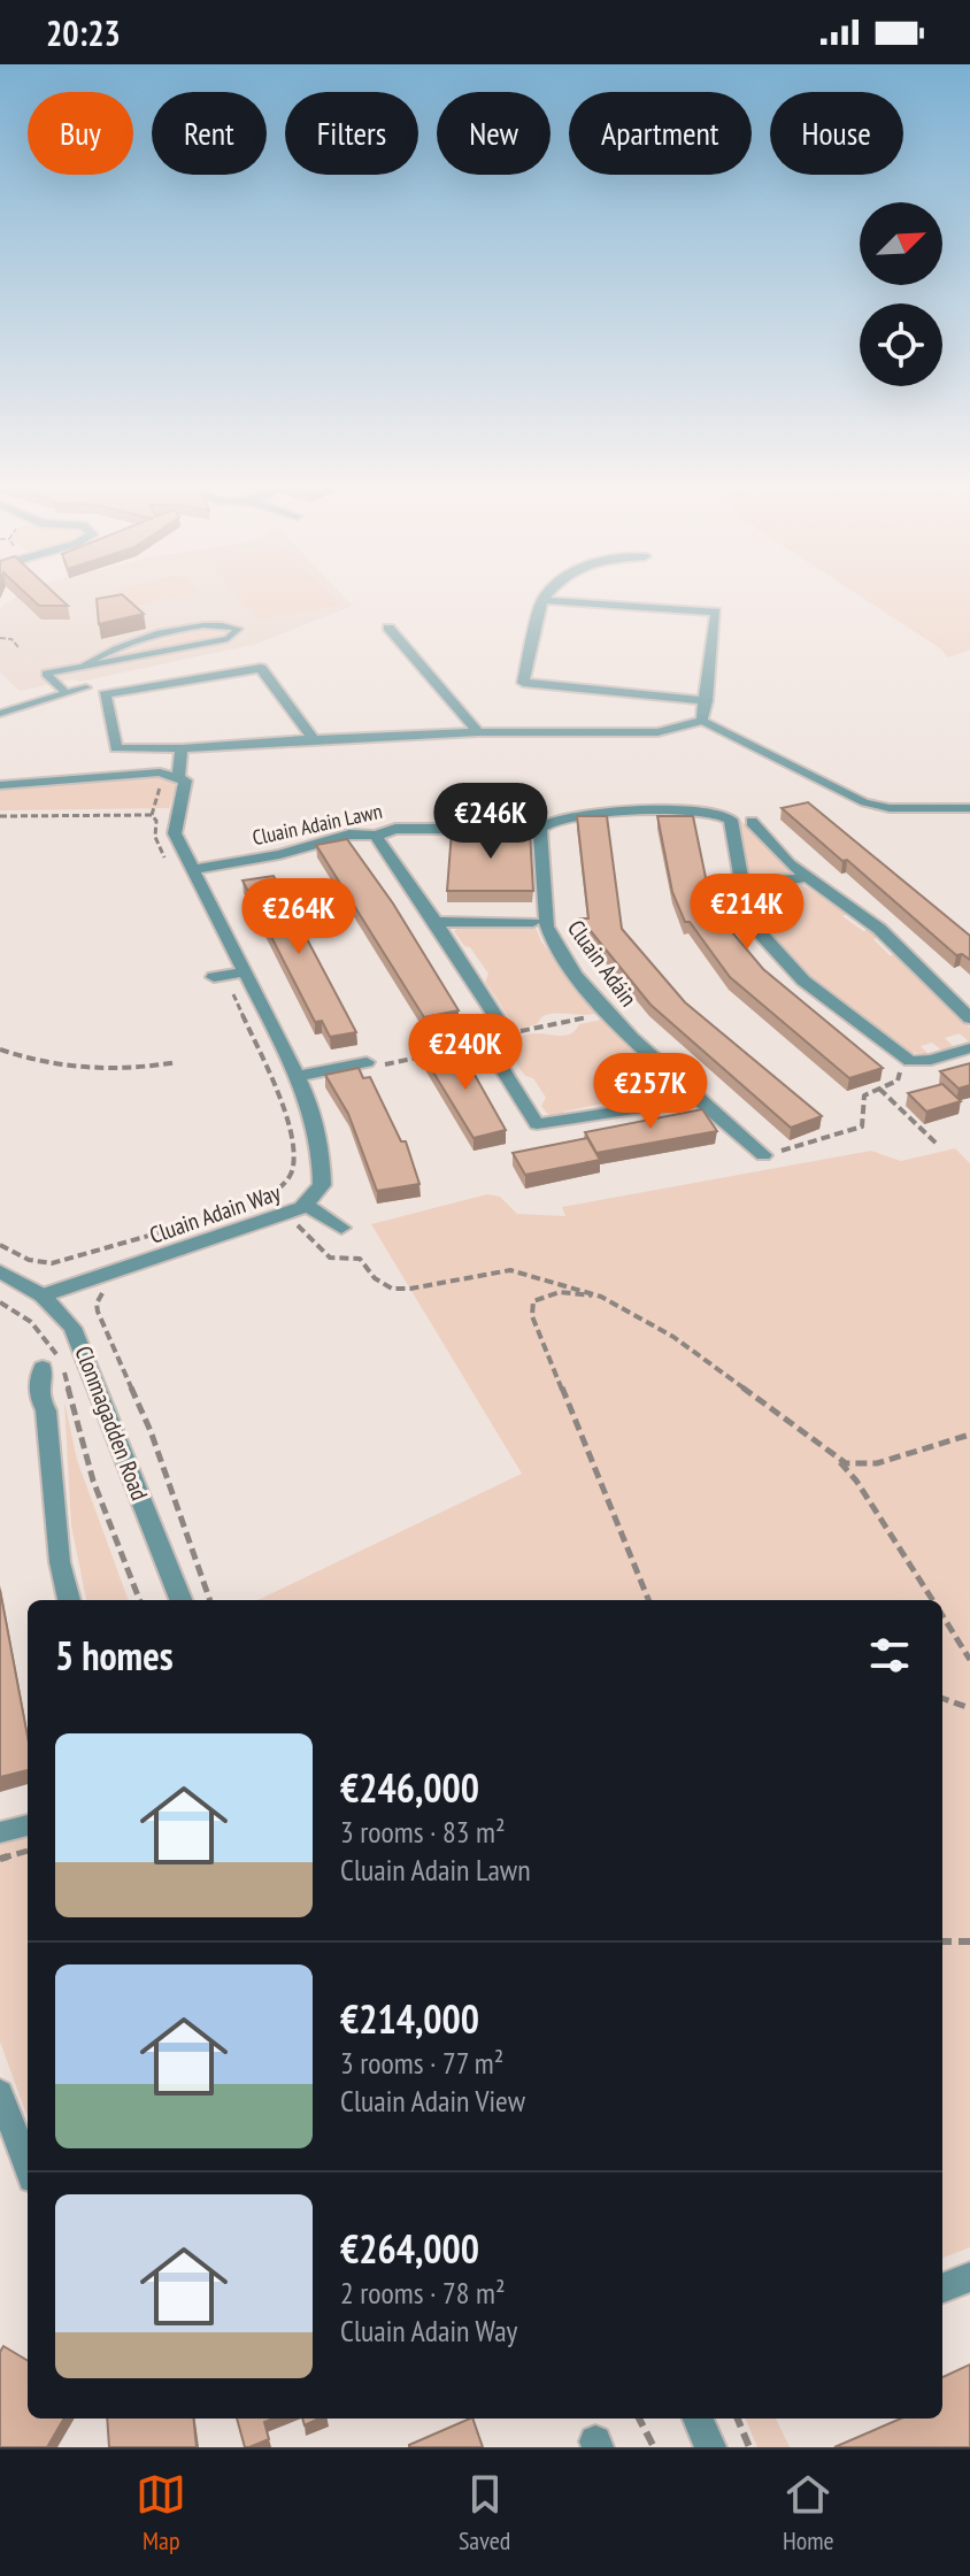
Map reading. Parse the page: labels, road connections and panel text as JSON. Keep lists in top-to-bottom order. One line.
{"streets":{"street":["Cluain Adain Lawn","Cluain Adáin","Cluain Adain Way","Clonmagadden Road"]},"crossings":[["Cluain Adain Lawn","Cluain Adáin"],["Cluain Adain Lawn","Cluain Adain Way"],["Cluain Adain Way","Clonmagadden Road"]],"north":"top right","page":{"status":"20:23","chip":["Buy","Rent","Filters","New","Apartment","House"],"price":["€246K","€214K","€264K","€240K","€257K"],"heading":"5 homes","list":[{"name":"€246,000","note":"3 rooms · 83 m² · Cluain Adain Lawn"},{"name":"€214,000","note":"3 rooms · 77 m² · Cluain Adain View"},{"name":"€264,000","note":"2 rooms · 78 m² · Cluain Adain Way"}],"tabs":["Map","Saved","Home"]}}
